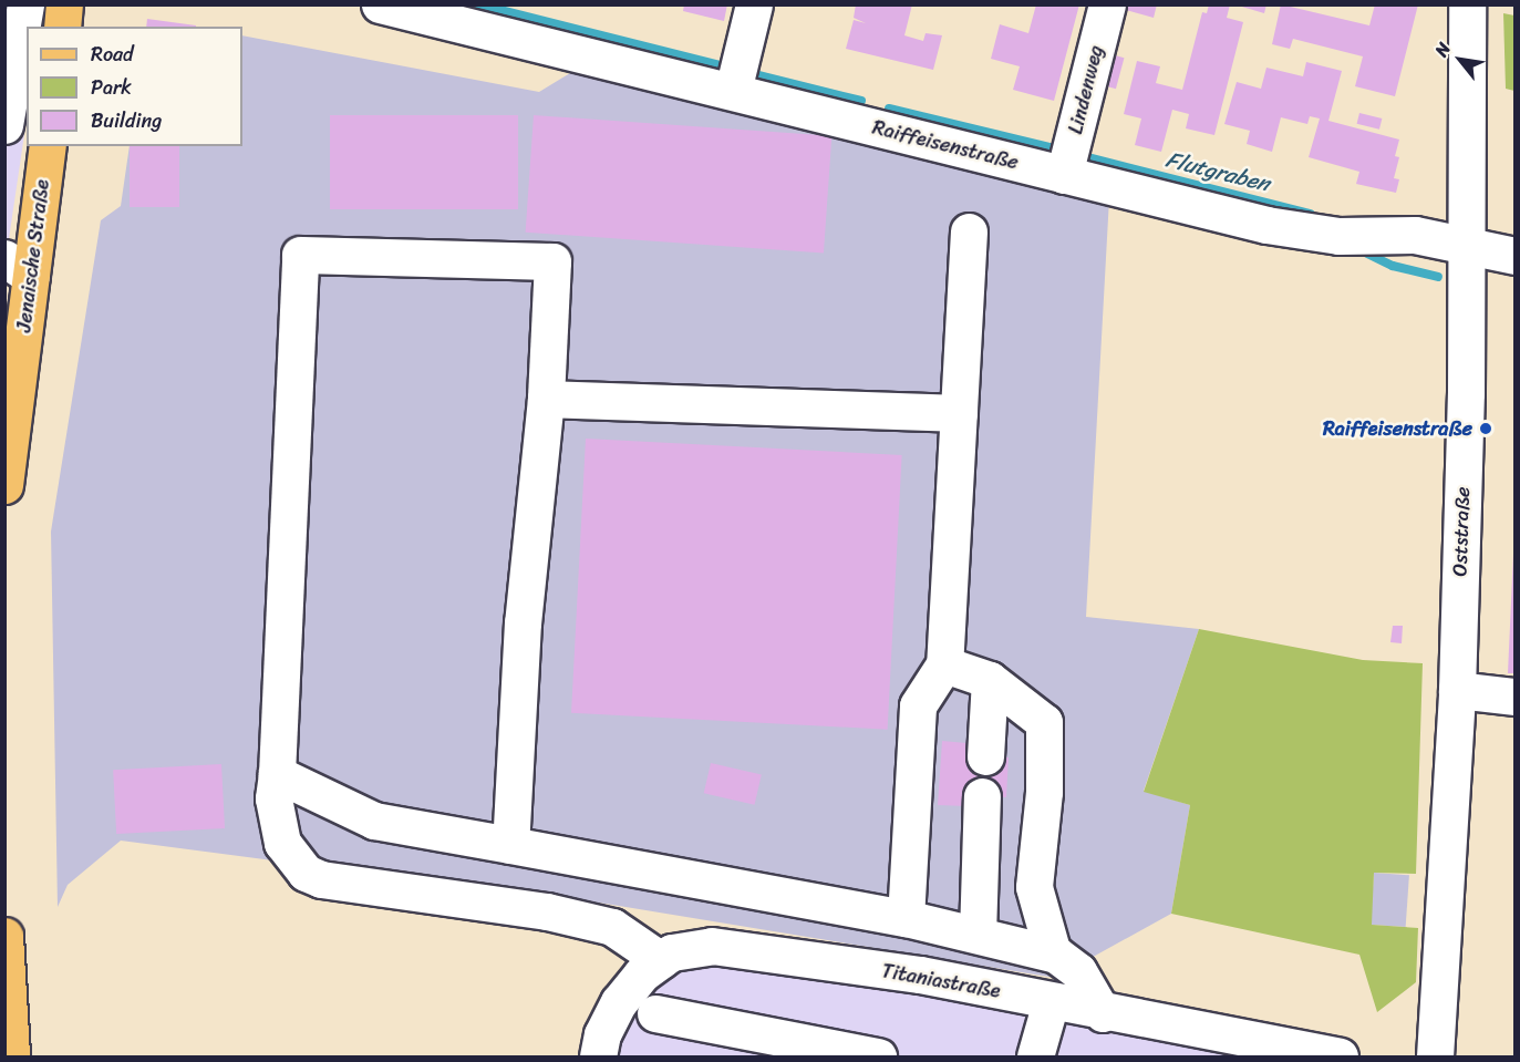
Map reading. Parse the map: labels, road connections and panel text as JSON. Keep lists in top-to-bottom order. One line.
{"streets":{"main road":["Jenaische Straße"],"street":["Lindenweg","Raiffeisenstraße","Oststraße","Titaniastraße"]},"crossings":[["Lindenweg","Raiffeisenstraße"],["Raiffeisenstraße","Oststraße"]],"water":["Flutgraben"],"places":["Raiffeisenstraße"],"legend":["Road","Park","Building"],"north":"top left"}
